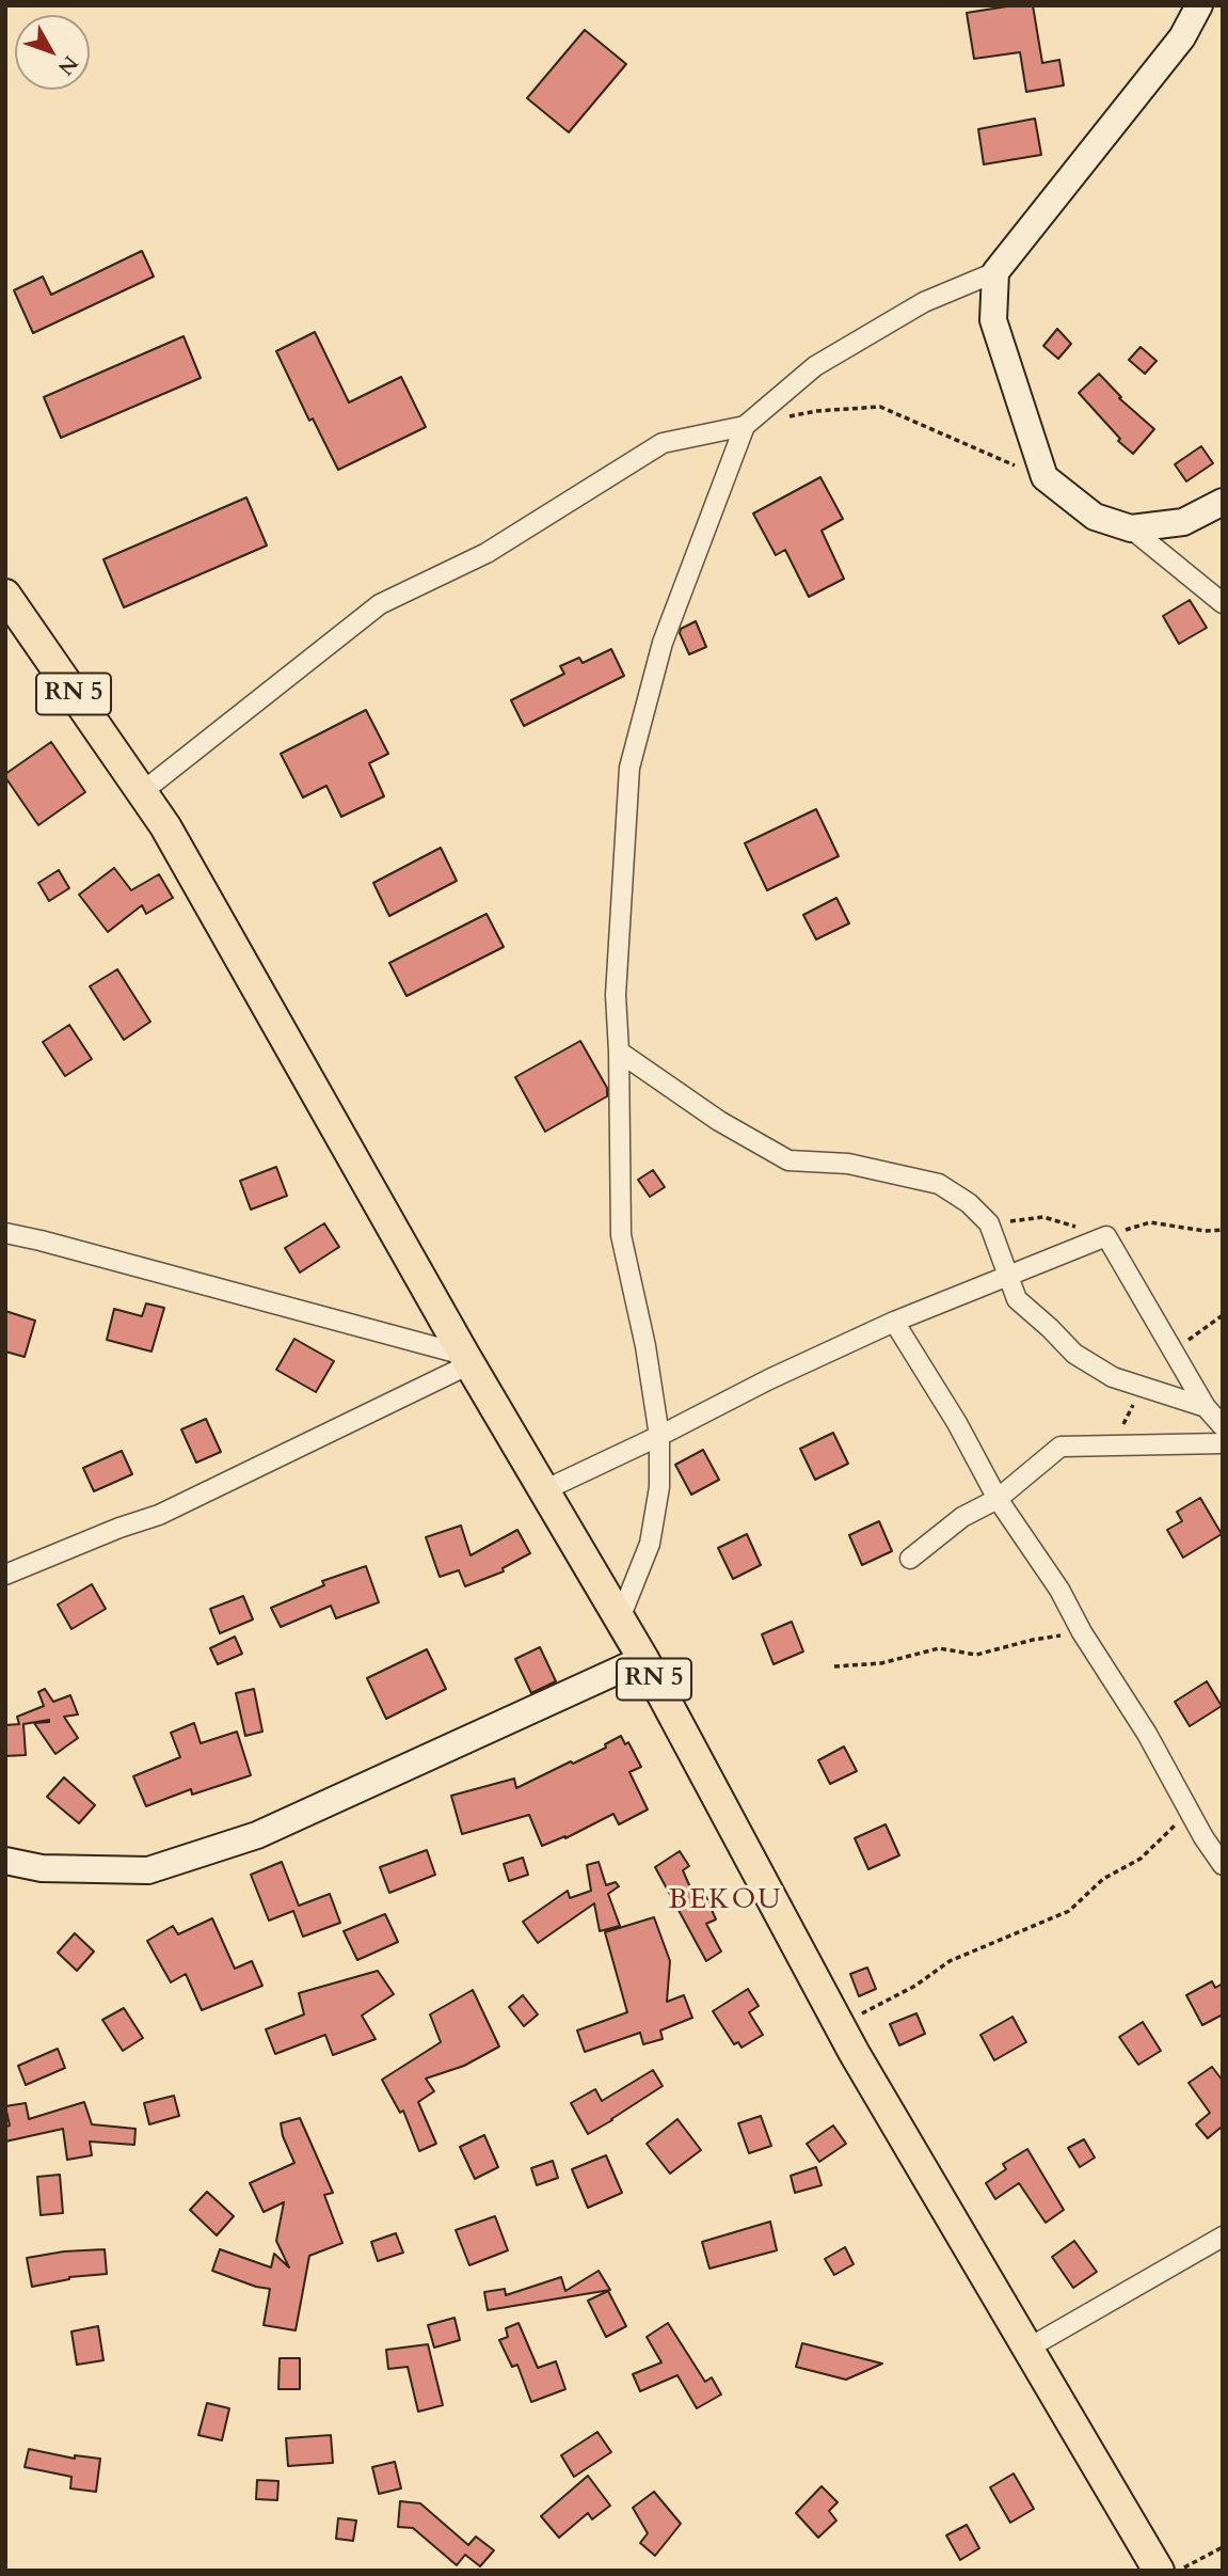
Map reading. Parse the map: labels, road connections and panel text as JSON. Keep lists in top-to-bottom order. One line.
{"streets":{"main road":["RN 5"]},"districts":["BEKOU"],"north":"bottom right"}
